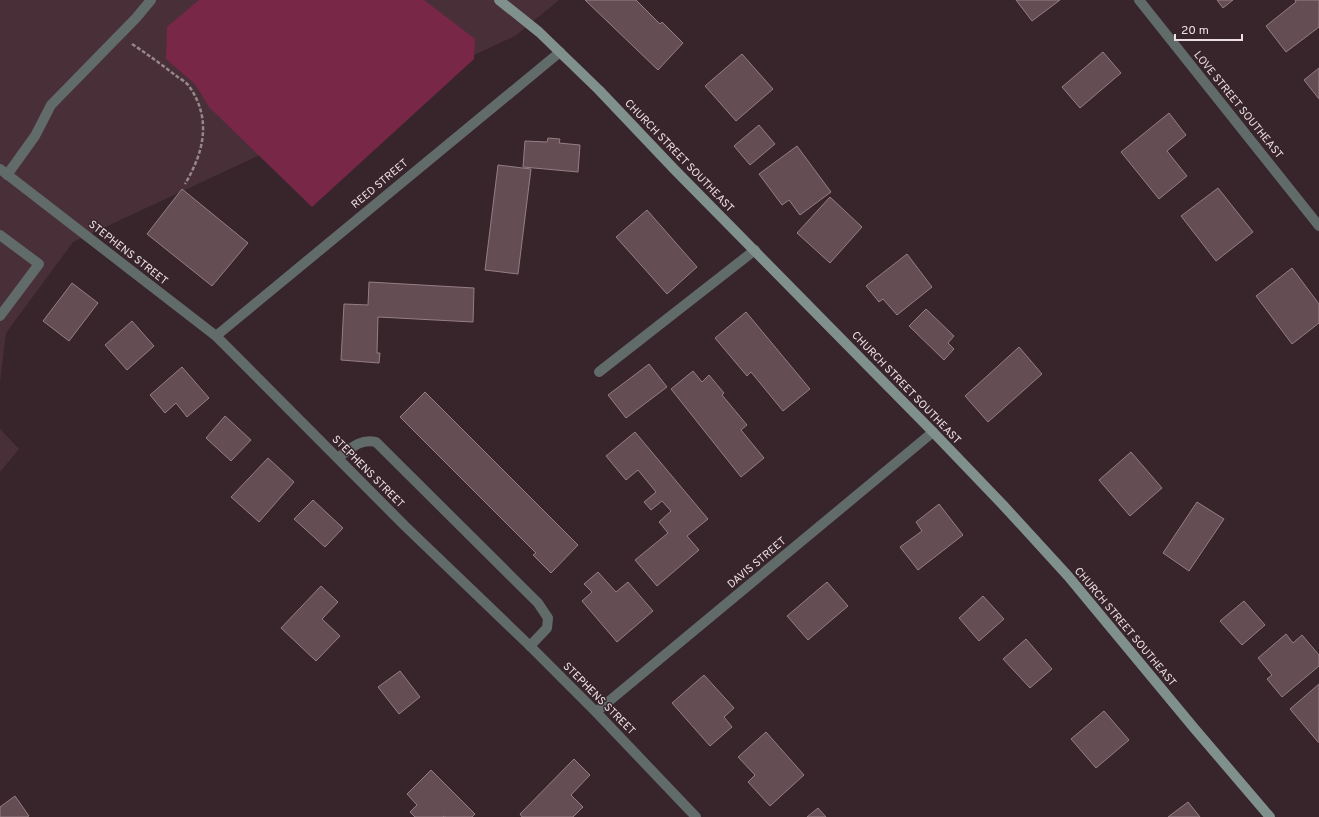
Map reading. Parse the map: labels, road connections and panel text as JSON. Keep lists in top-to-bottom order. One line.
{"streets":{"street":["LOVE STREET SOUTHEAST","CHURCH STREET SOUTHEAST","REED STREET","STEPHENS STREET","DAVIS STREET"]},"crossings":[["CHURCH STREET SOUTHEAST","REED STREET"],["CHURCH STREET SOUTHEAST","DAVIS STREET"],["REED STREET","STEPHENS STREET"],["STEPHENS STREET","DAVIS STREET"]],"scale_bar":"20 m"}
